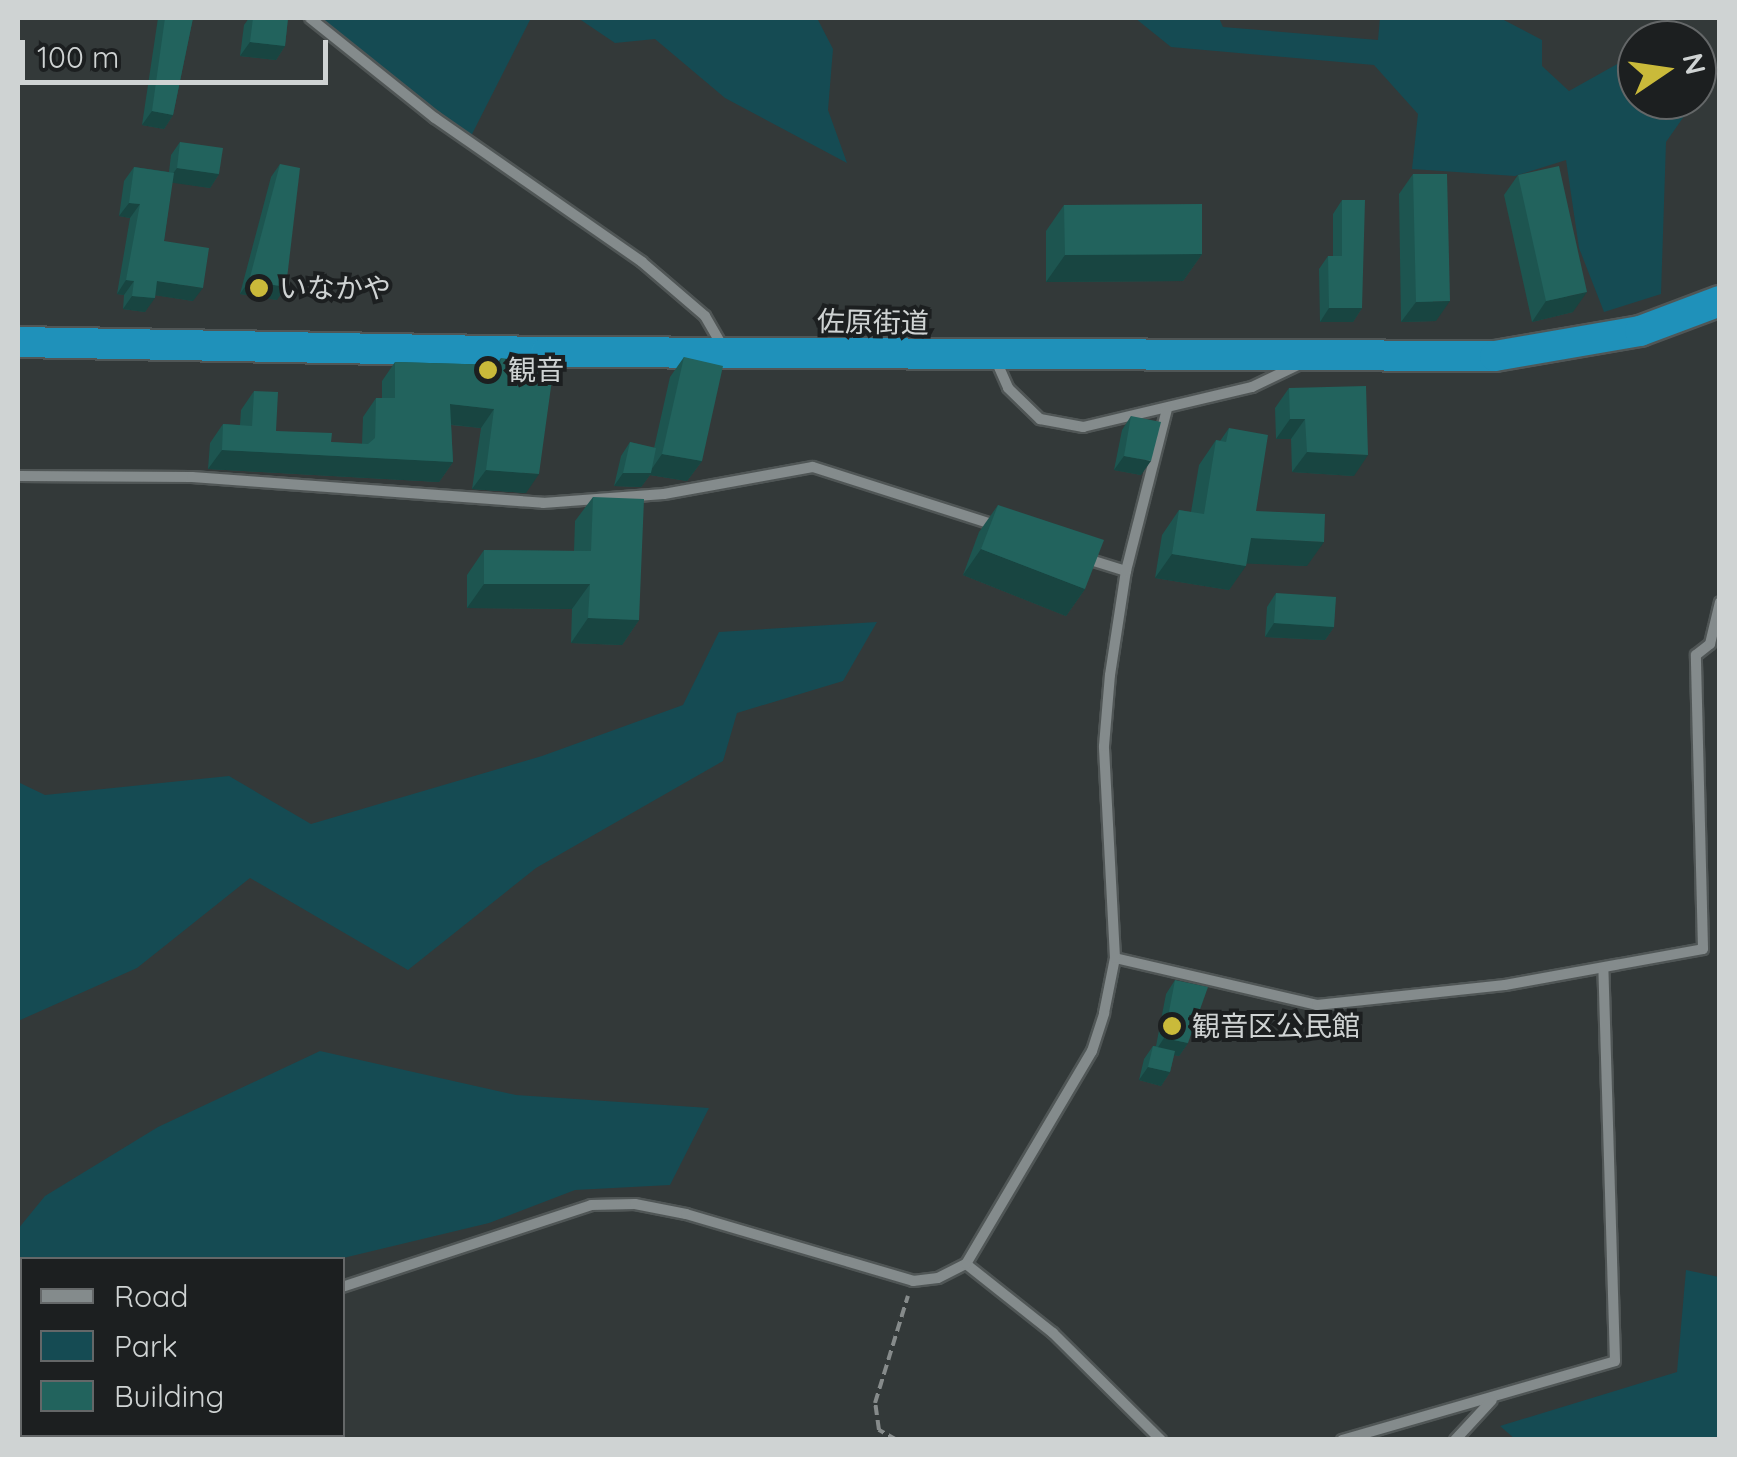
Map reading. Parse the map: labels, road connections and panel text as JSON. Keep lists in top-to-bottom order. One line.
{"streets":{"highway":["佐原街道"]},"places":["いなかや","観音","観音区公民館"],"legend":["Road","Park","Building"],"scale_bar":"100 m","north":"right"}
